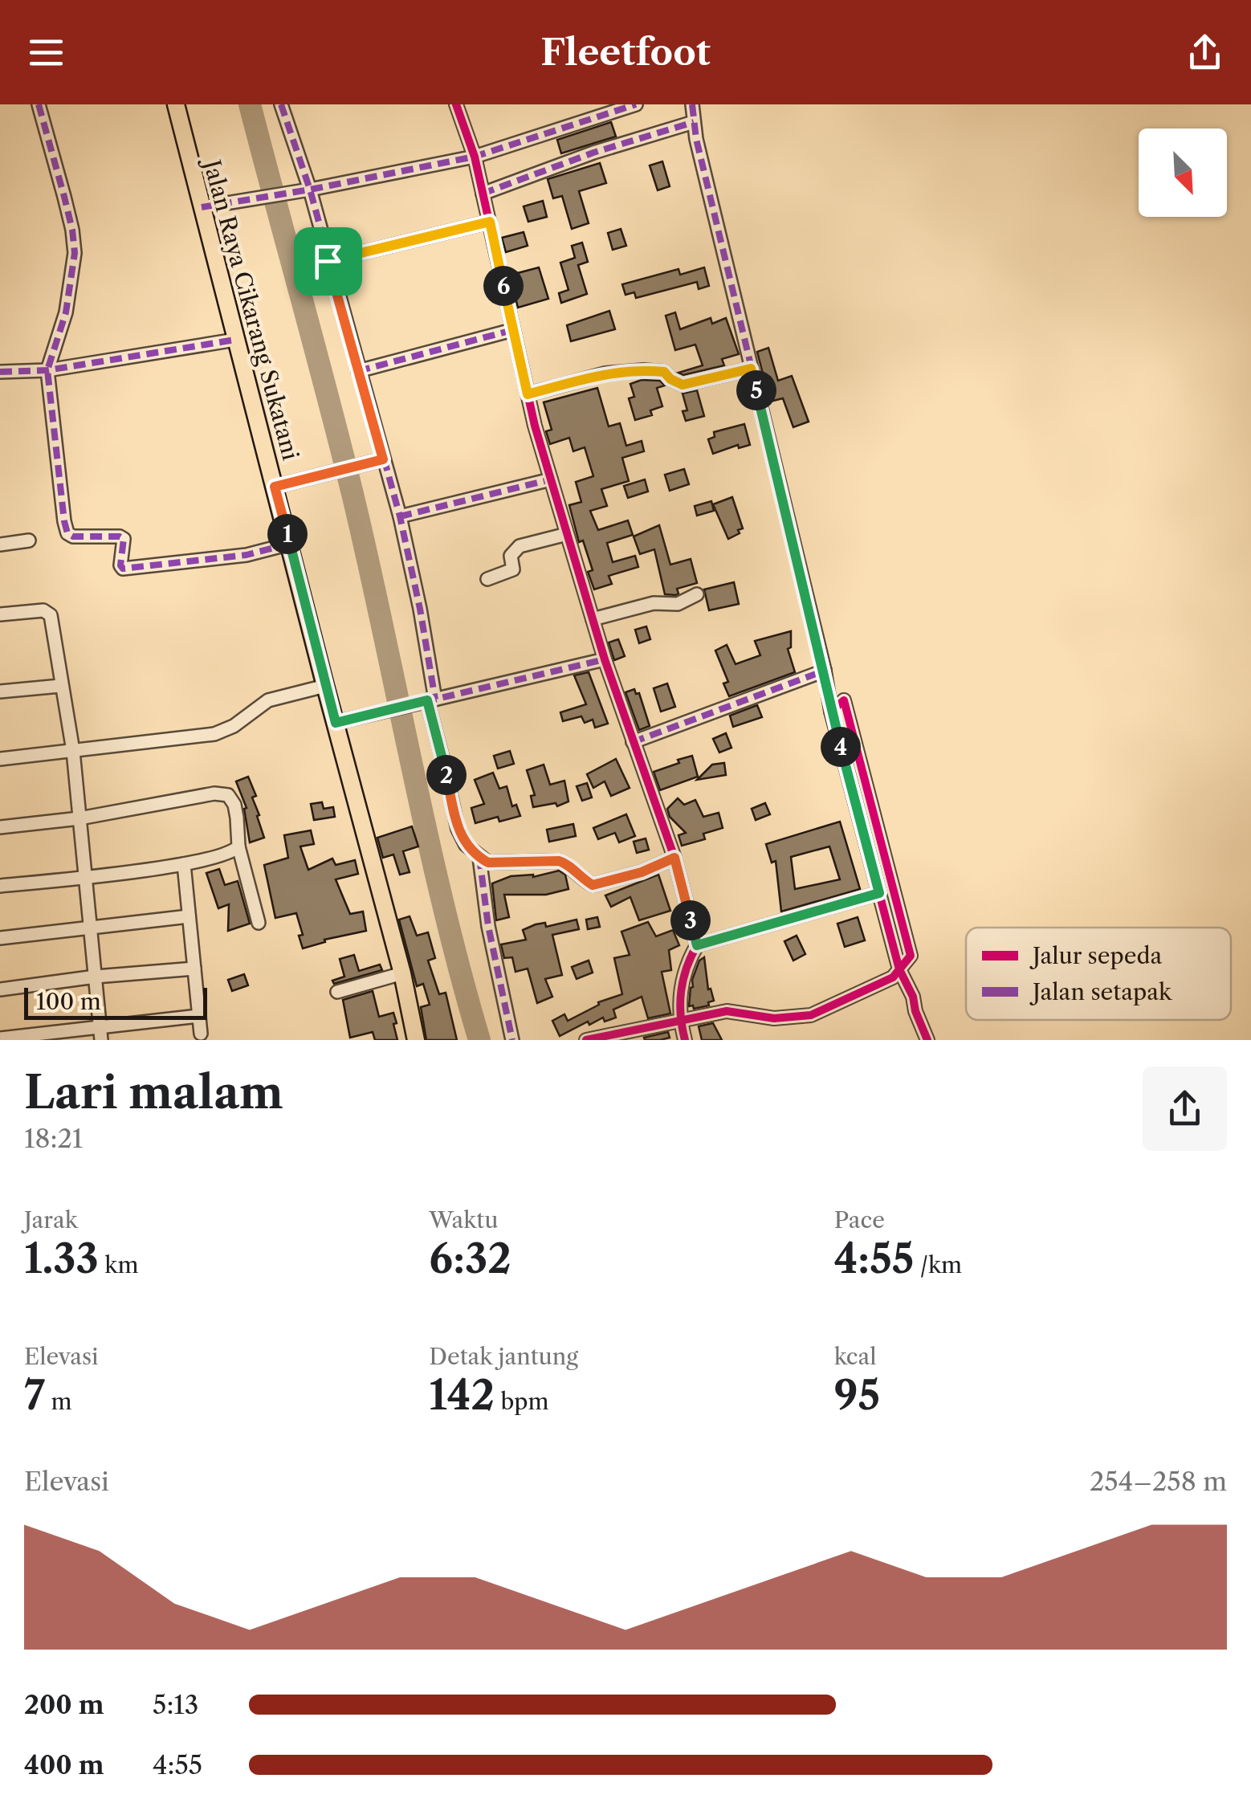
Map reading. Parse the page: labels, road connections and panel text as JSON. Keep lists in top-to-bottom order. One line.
{"streets":{"main road":["Jalan Raya Cikarang Sukatani"]},"legend":["Jalur sepeda","Jalan setapak"],"scale_bar":"100 m","north":"bottom right","page":{"header":"Fleetfoot","pins":["6","5","1","4","2","3"],"scale":"100 m","heading":["Lari malam","18:21"],"stats":[["Jarak","1.33 km"],["Waktu","6:32"],["Pace","4:55 /km"],["Elevasi","7 m"],["Detak jantung","142 bpm"],["kcal","95"]],"chart":["Elevasi","254–258 m"],"list":[{"name":"200 m","note":"5:13"},{"name":"400 m","note":"4:55"}]}}
